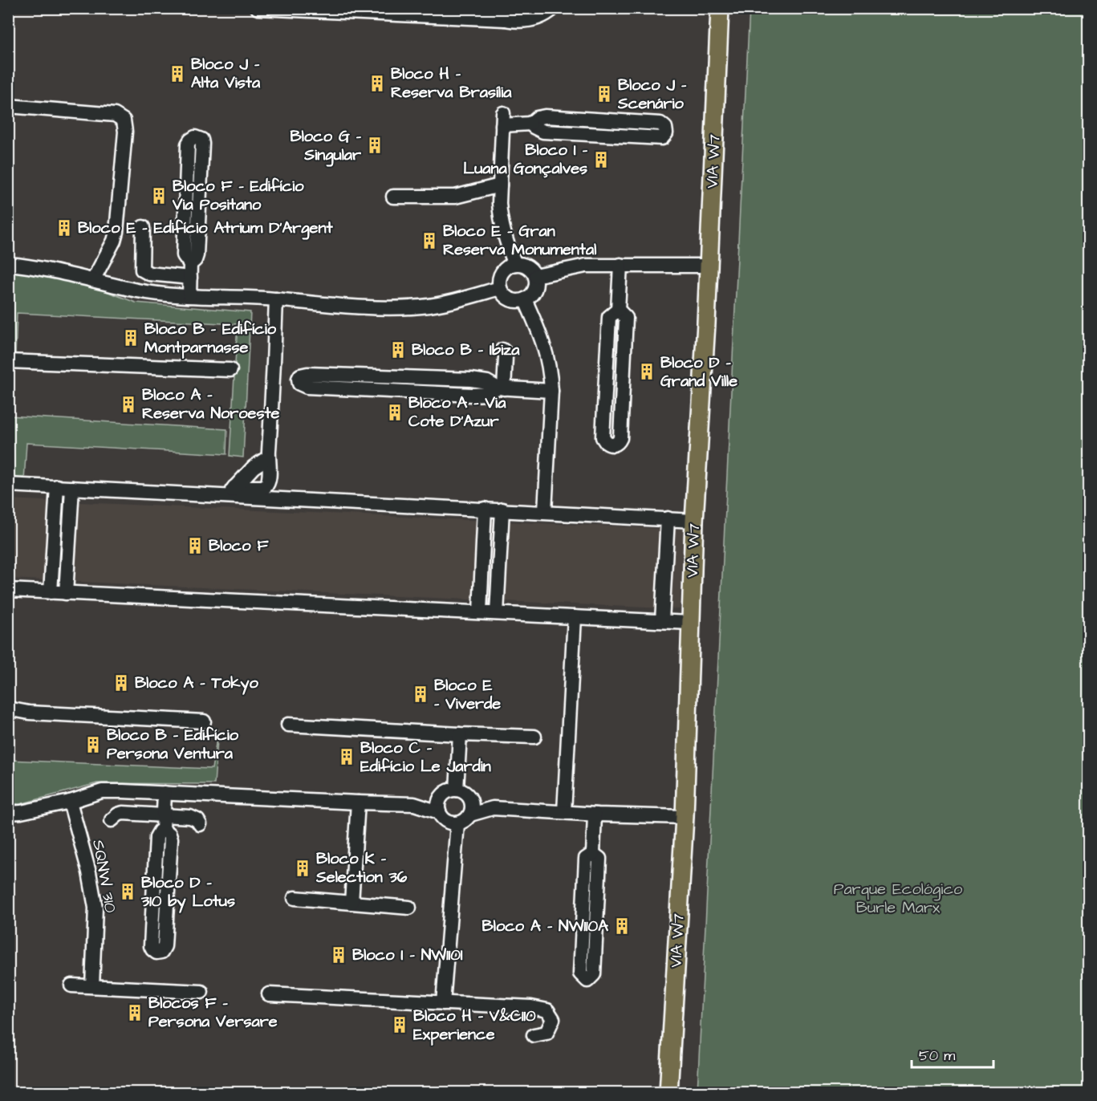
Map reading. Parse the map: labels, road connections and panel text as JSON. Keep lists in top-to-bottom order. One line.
{"streets":{"main road":["VIA W7"],"street":["SQNW 310"]},"parks":["Parque Ecológico Burle Marx"],"places":{"building":["Bloco J - Alta Vista","Bloco H - Reserva Brasília","Bloco J - Scenário","Bloco G - Singular","Bloco I - Luana Gonçalves","Bloco F - Edifício Via Positano","Bloco E - Edifício Atrium D'Argent","Bloco E - Gran Reserva Monumental","Bloco B - Edifício Montparnasse","Bloco B - Ibiza","Bloco D - Grand Ville","Bloco A - Reserva Noroeste","Bloco A - Via Cote D'Azur","Bloco F","Bloco A - Tokyo","Bloco E - Viverde","Bloco B - Edifício Persona Ventura","Bloco C - Edifício Le Jardin","Bloco K - Selection 36","Bloco D - 310 by Lotus","Bloco A - NW110A","Bloco I - NW110I","Blocos F - Persona Versare","Bloco H - V&C110 Experience"]},"scale_bar":"50 m"}
